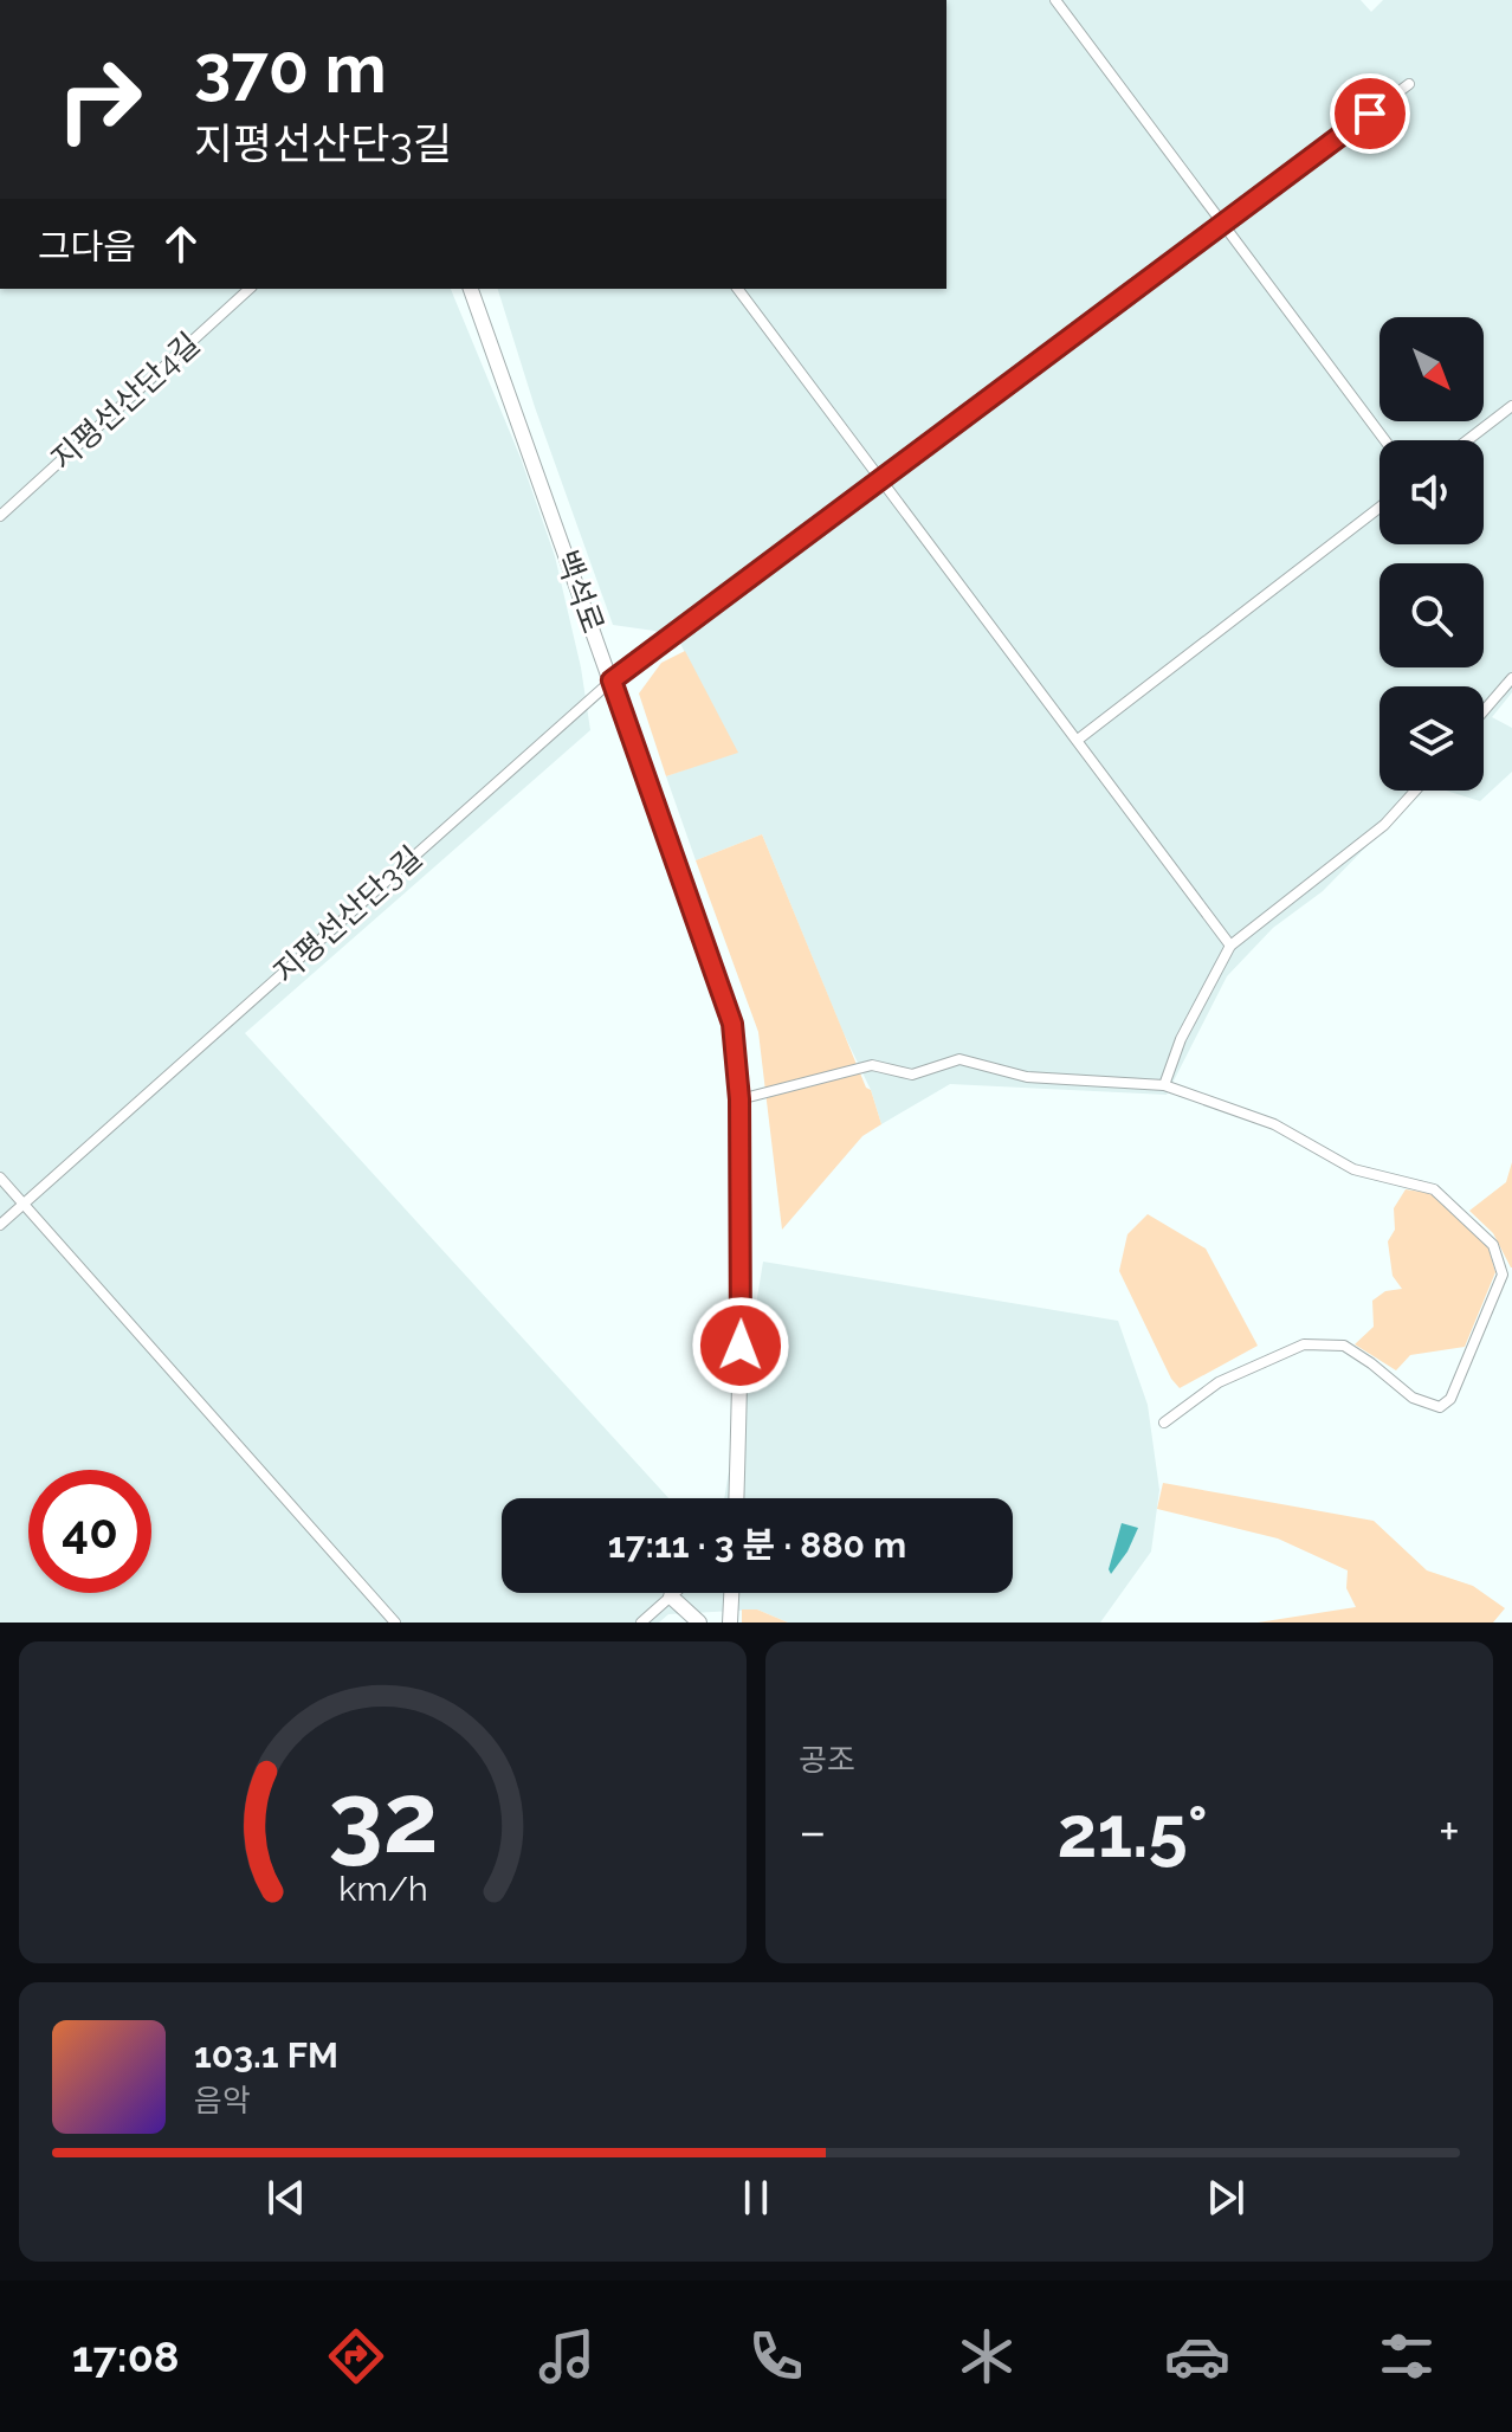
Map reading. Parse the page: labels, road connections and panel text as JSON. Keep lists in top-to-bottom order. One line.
{"streets":{"street":["지평선산단4길","백석로","지평선산단3길"]},"crossings":[["백석로","지평선산단3길"]],"north":"bottom right","page":{"turn":["370 m","지평선산단3길"],"then":"그다음","limit":"40","trip":"17:11 · 3 분 · 880 m","tile":"공조","heat":["−","21.5°","+"],"song":["103.1 FM","음악"],"tabs":"17:08","gauge":["32","km/h"]}}
